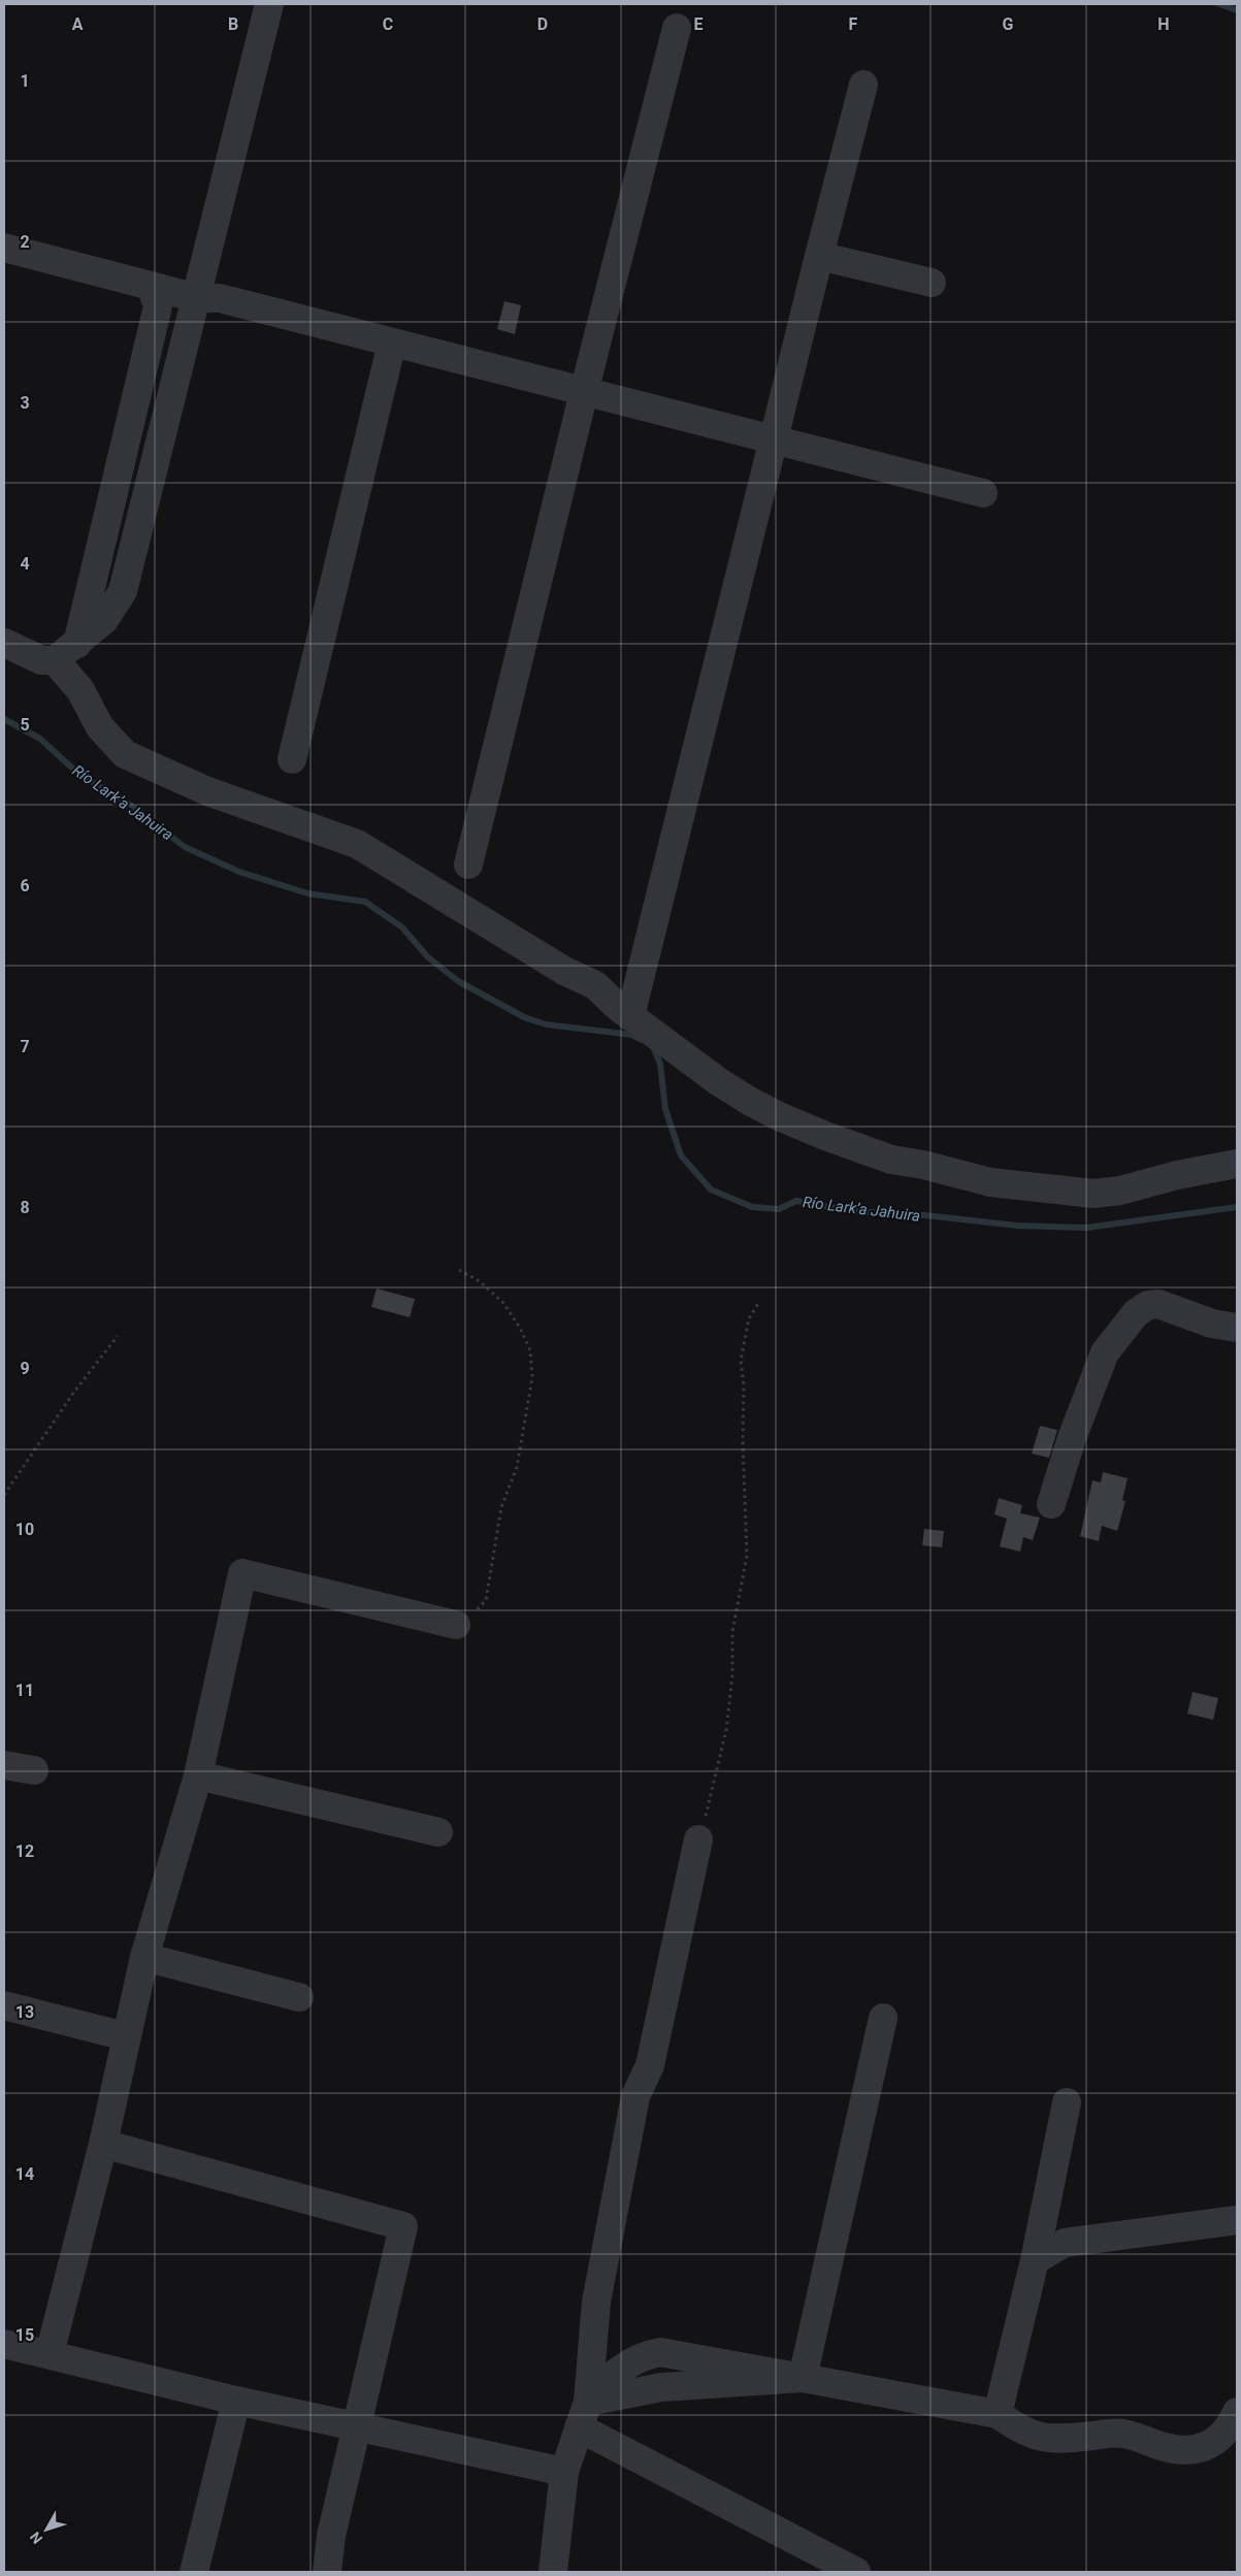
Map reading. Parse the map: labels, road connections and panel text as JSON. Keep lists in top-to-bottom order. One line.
{"water":["Río Lark’a Jahuira"],"north":"bottom left","grid":{"columns":["A","B","C","D","E","F","G","H"],"rows":["1","2","3","4","5","6","7","8","9","10","11","12","13","14","15"]}}
